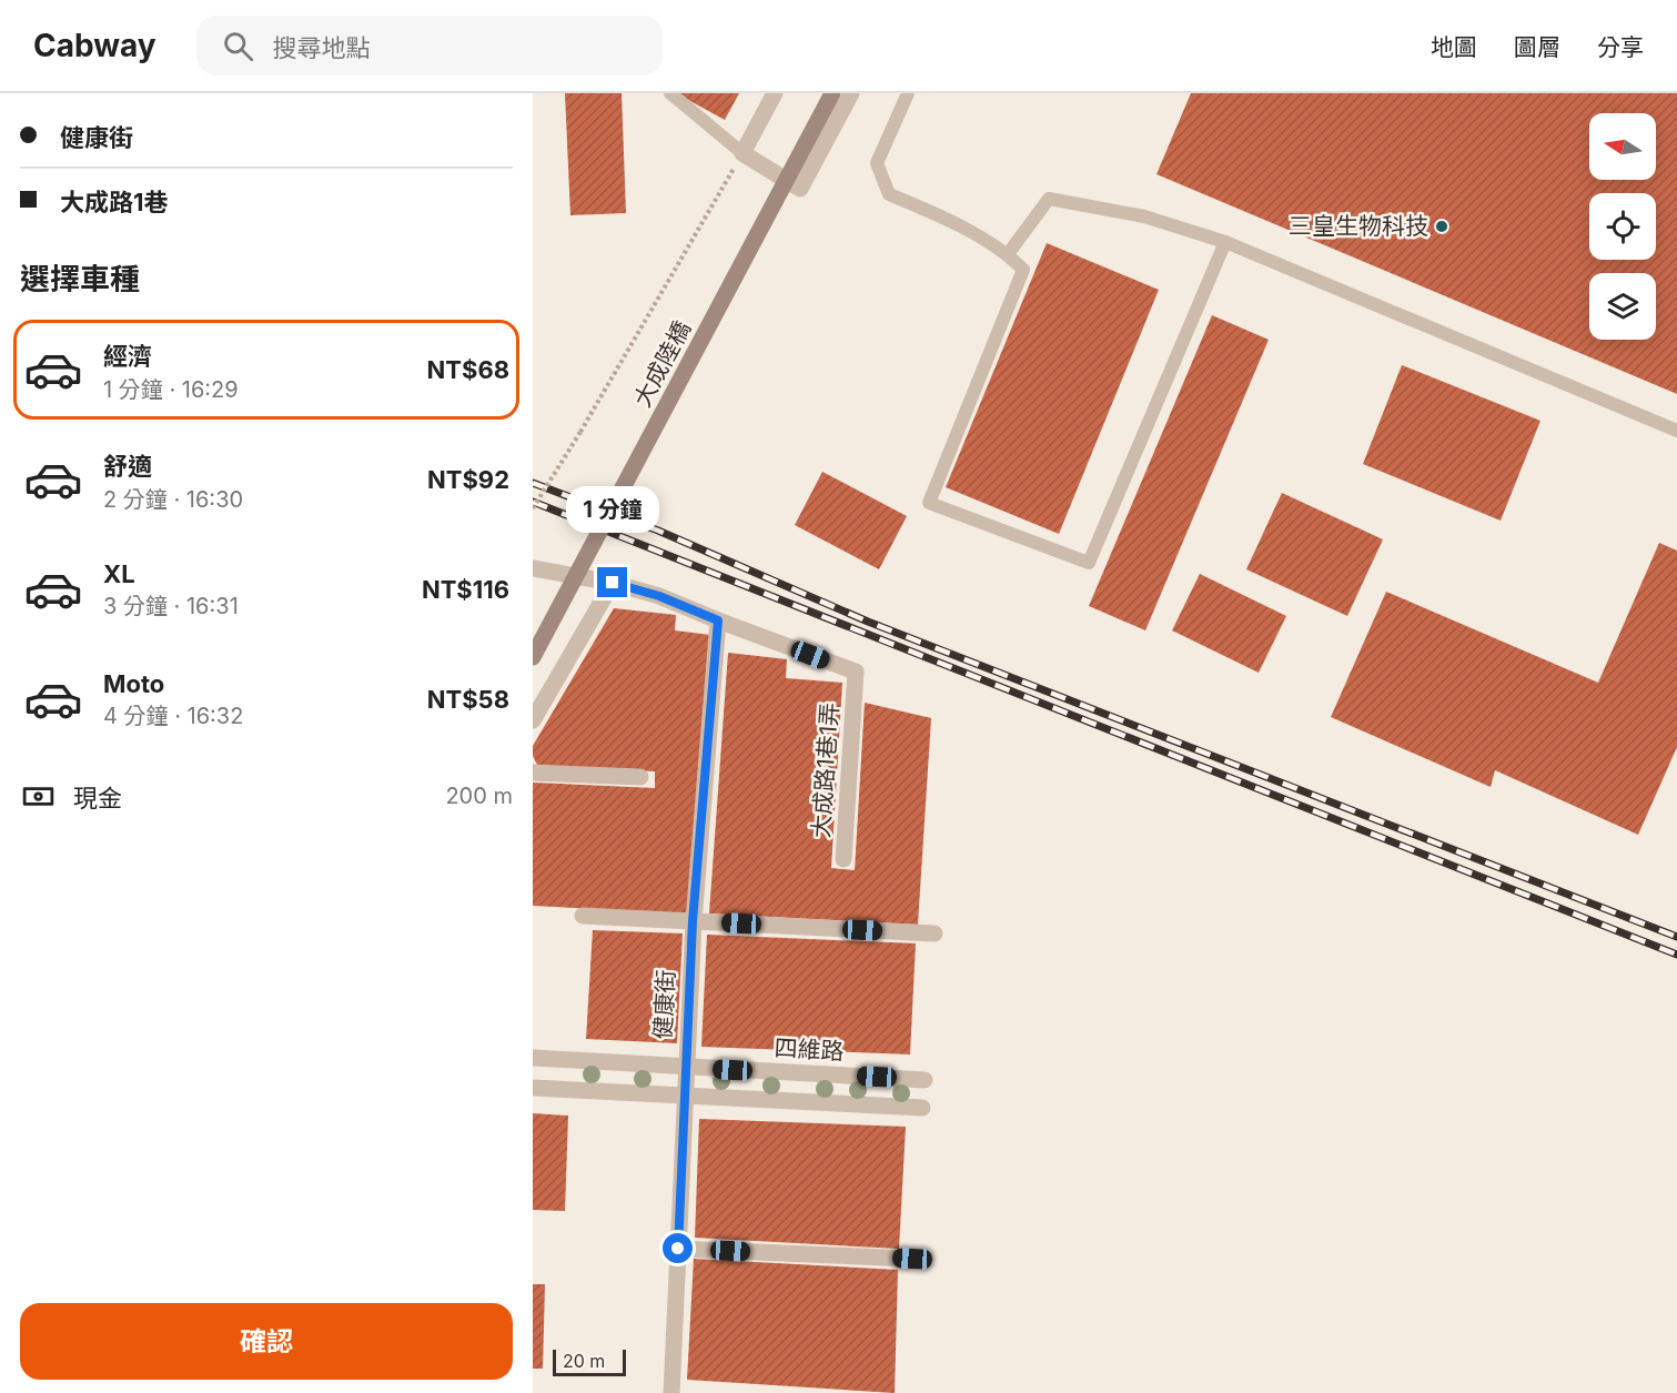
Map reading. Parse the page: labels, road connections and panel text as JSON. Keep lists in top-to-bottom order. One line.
{"streets":{"main road":["大成陸橋"],"street":["大成路1巷1弄","健康街","四維路"]},"crossings":[["大成路1巷1弄","健康街"],["健康街","四維路"]],"places":["三皇生物科技"],"scale_bar":"20 m","north":"left","page":{"header":"Cabway","search":"搜尋地點","nav":["地圖","圖層","分享"],"banner":["健康街","大成路1巷"],"heading":"選擇車種","list":[{"name":"經濟","note":"1 分鐘 · 16:29","value":"NT$68"},{"name":"舒適","note":"2 分鐘 · 16:30","value":"NT$92"},{"name":"XL","note":"3 分鐘 · 16:31","value":"NT$116"},{"name":"Moto","note":"4 分鐘 · 16:32","value":"NT$58"}],"bubble":"1 分鐘","pay":["現金","200 m"],"buttons":"確認","scale":"20 m"}}
